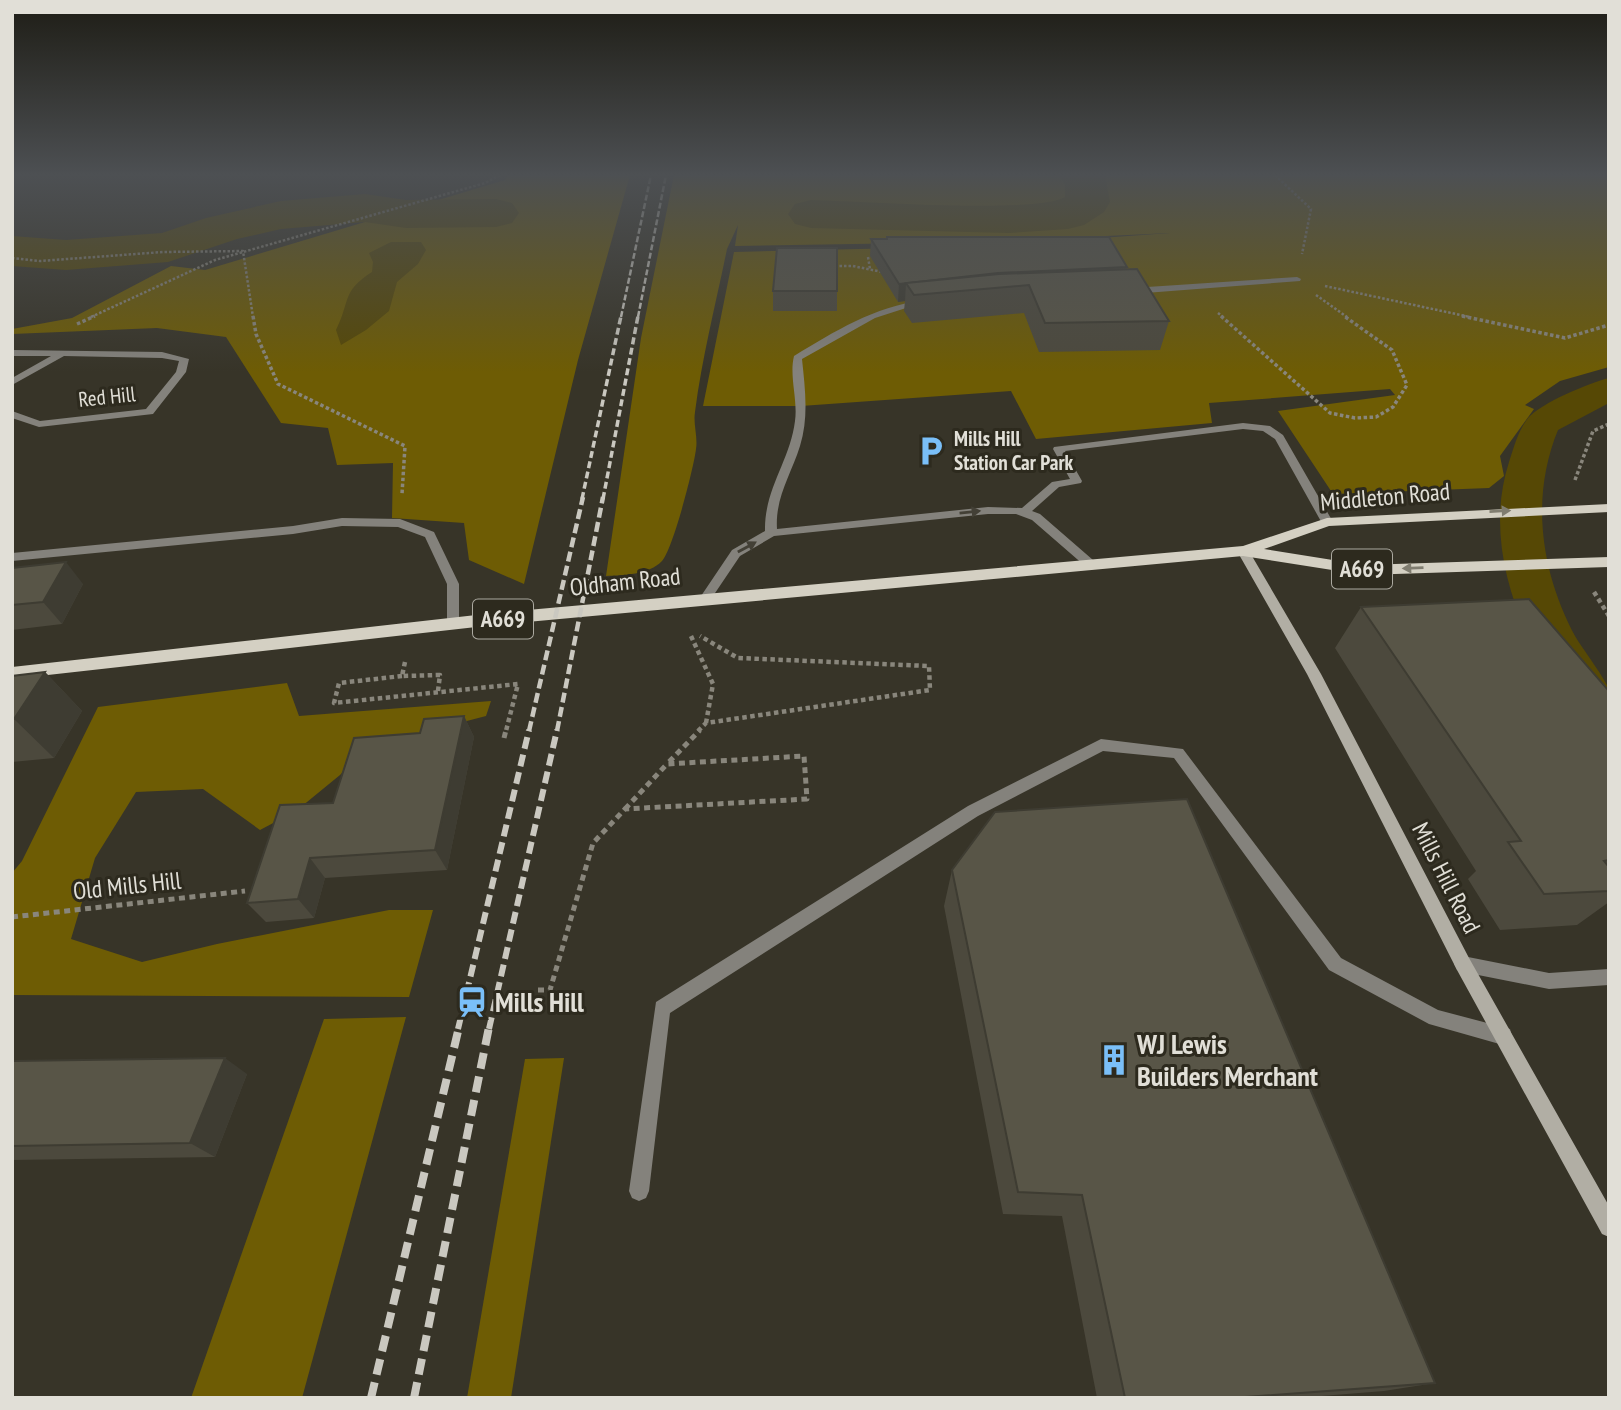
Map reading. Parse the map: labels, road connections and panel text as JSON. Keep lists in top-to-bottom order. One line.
{"streets":{"main road":["Middleton Road","A669","Oldham Road"],"street":["Red Hill","Mills Hill Road"],"path":["Old Mills Hill"]},"crossings":[["Middleton Road","A669"],["Middleton Road","Oldham Road"],["Middleton Road","Mills Hill Road"],["A669","Oldham Road"],["A669","Mills Hill Road"],["Oldham Road","Mills Hill Road"]],"places":{"parking":["Mills Hill Station Car Park"],"station":["Mills Hill"],"building":["WJ Lewis Builders Merchant"]}}
